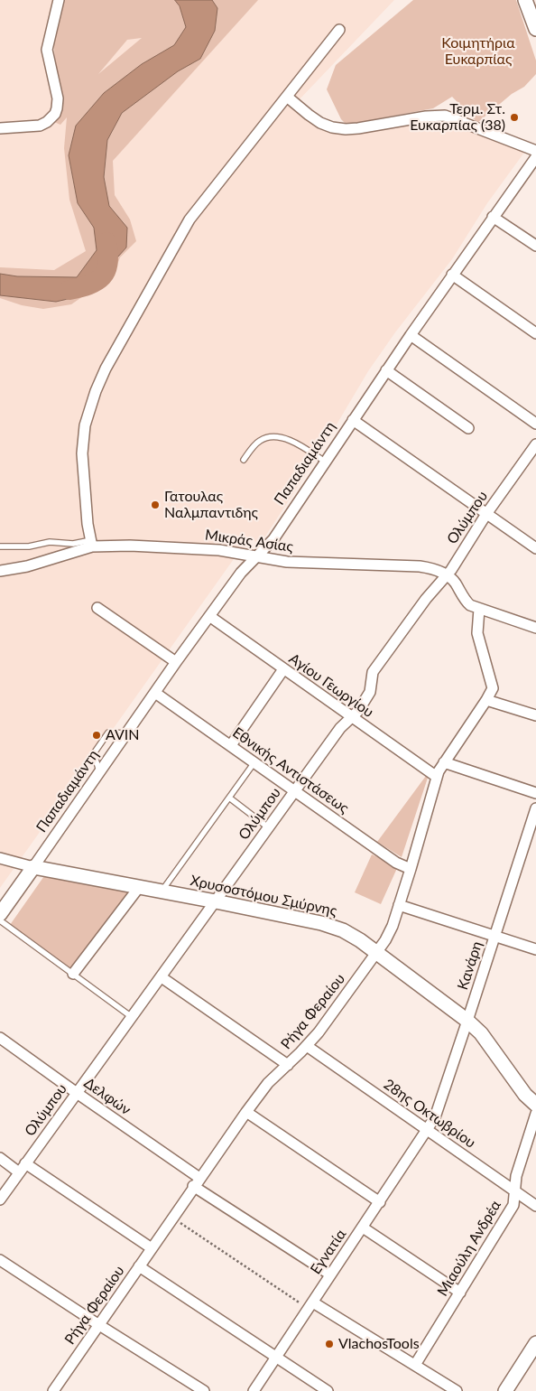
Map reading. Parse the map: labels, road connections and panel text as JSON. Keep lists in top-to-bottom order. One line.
{"streets":{"street":["Παπαδιαμάντη","Ολύμπου","Μικράς Ασίας","Αγίου Γεωργίου","Εθνικής Αντιστάσεως","Χρυσοστόμου Σμύρνης","Κανάρη","Ρήγα Φεραίου","Δελφών","28ης Οκτωβρίου","Μιαούλη Ανδρέα","Εγνατία"]},"crossings":[["Παπαδιαμάντη","Μικράς Ασίας"],["Παπαδιαμάντη","Αγίου Γεωργίου"],["Παπαδιαμάντη","Εθνικής Αντιστάσεως"],["Παπαδιαμάντη","Χρυσοστόμου Σμύρνης"],["Ολύμπου","Μικράς Ασίας"],["Ολύμπου","Αγίου Γεωργίου"],["Ολύμπου","Εθνικής Αντιστάσεως"],["Ολύμπου","Χρυσοστόμου Σμύρνης"],["Ολύμπου","Δελφών"],["Μικράς Ασίας","Ρήγα Φεραίου"],["Αγίου Γεωργίου","Ρήγα Φεραίου"],["Εθνικής Αντιστάσεως","Ρήγα Φεραίου"],["Χρυσοστόμου Σμύρνης","Κανάρη"],["Χρυσοστόμου Σμύρνης","Ρήγα Φεραίου"],["Κανάρη","28ης Οκτωβρίου"],["Κανάρη","Εγνατία"],["Ρήγα Φεραίου","Δελφών"],["Ρήγα Φεραίου","28ης Οκτωβρίου"],["Δελφών","Εγνατία"],["28ης Οκτωβρίου","Μιαούλη Ανδρέα"],["28ης Οκτωβρίου","Εγνατία"]],"parks":["Κοιμητήρια Ευκαρπίας"],"places":["Τερμ. Στ. Ευκαρπίας (38)","Γατουλας Ναλμπαντιδης","AVIN","VlachosTools"]}
